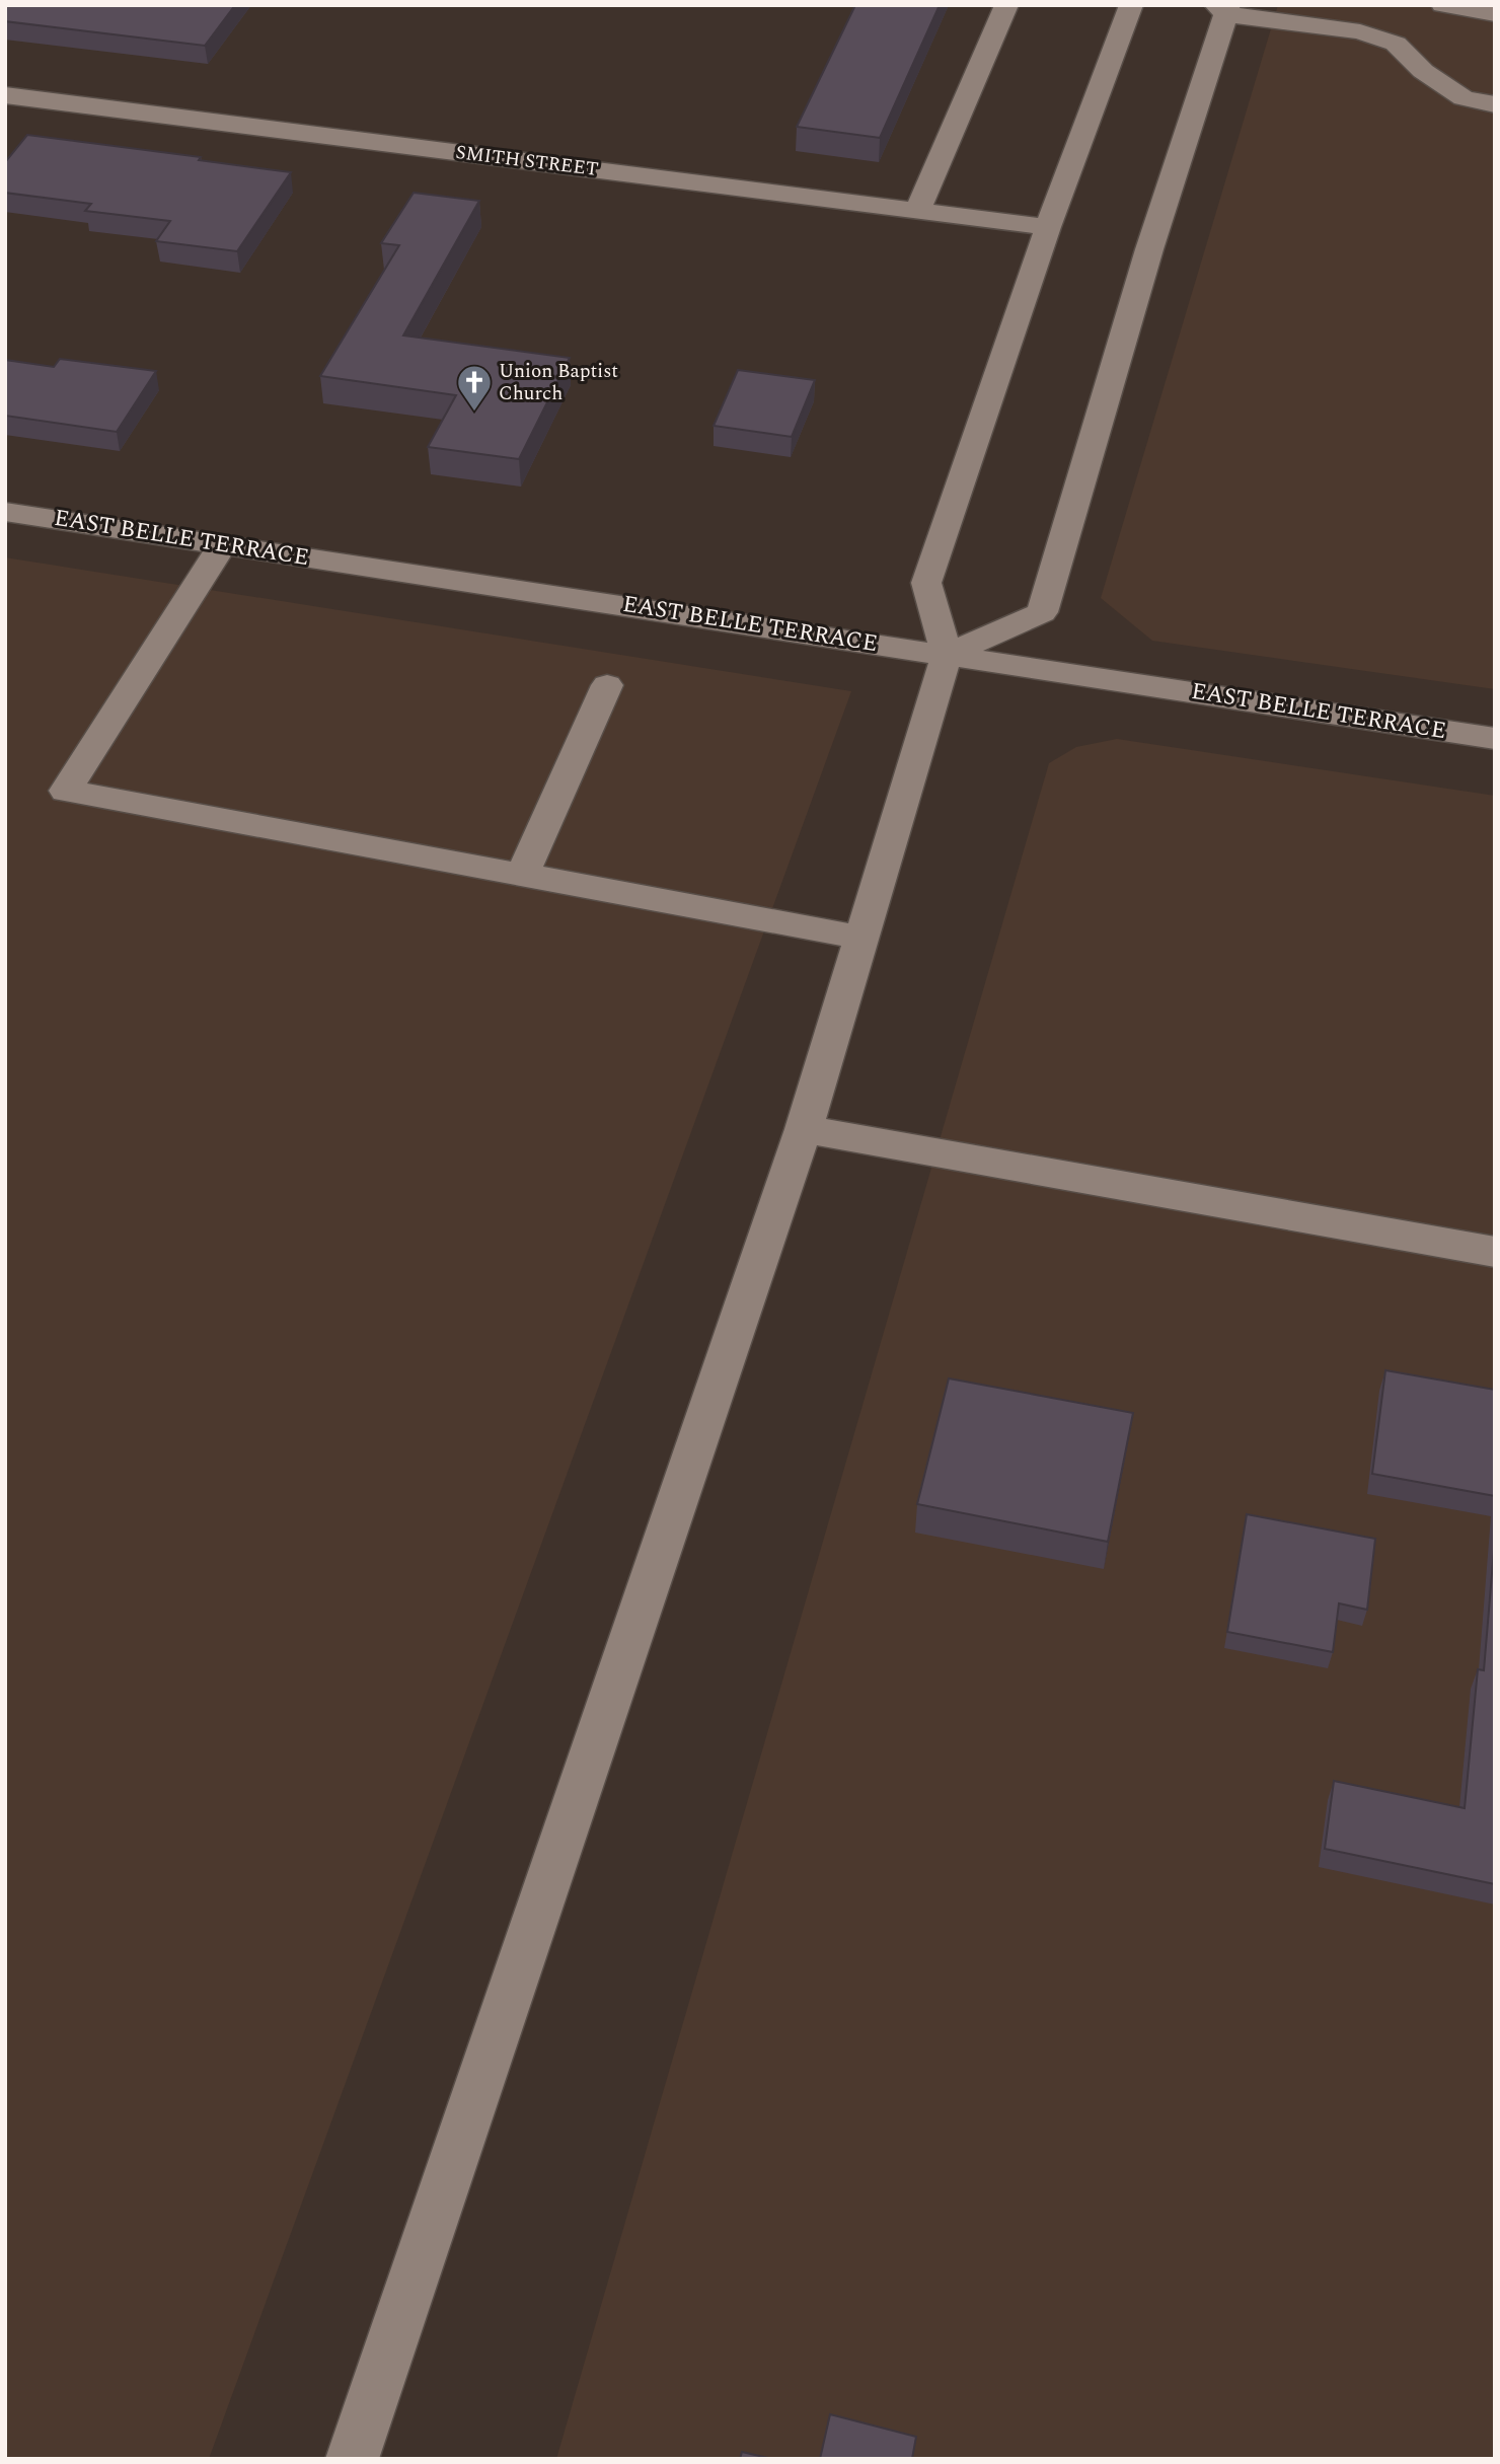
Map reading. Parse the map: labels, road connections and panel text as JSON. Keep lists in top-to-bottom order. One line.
{"streets":{"street":["SMITH STREET","EAST BELLE TERRACE"]},"places":{"church":["Union Baptist Church"]}}
